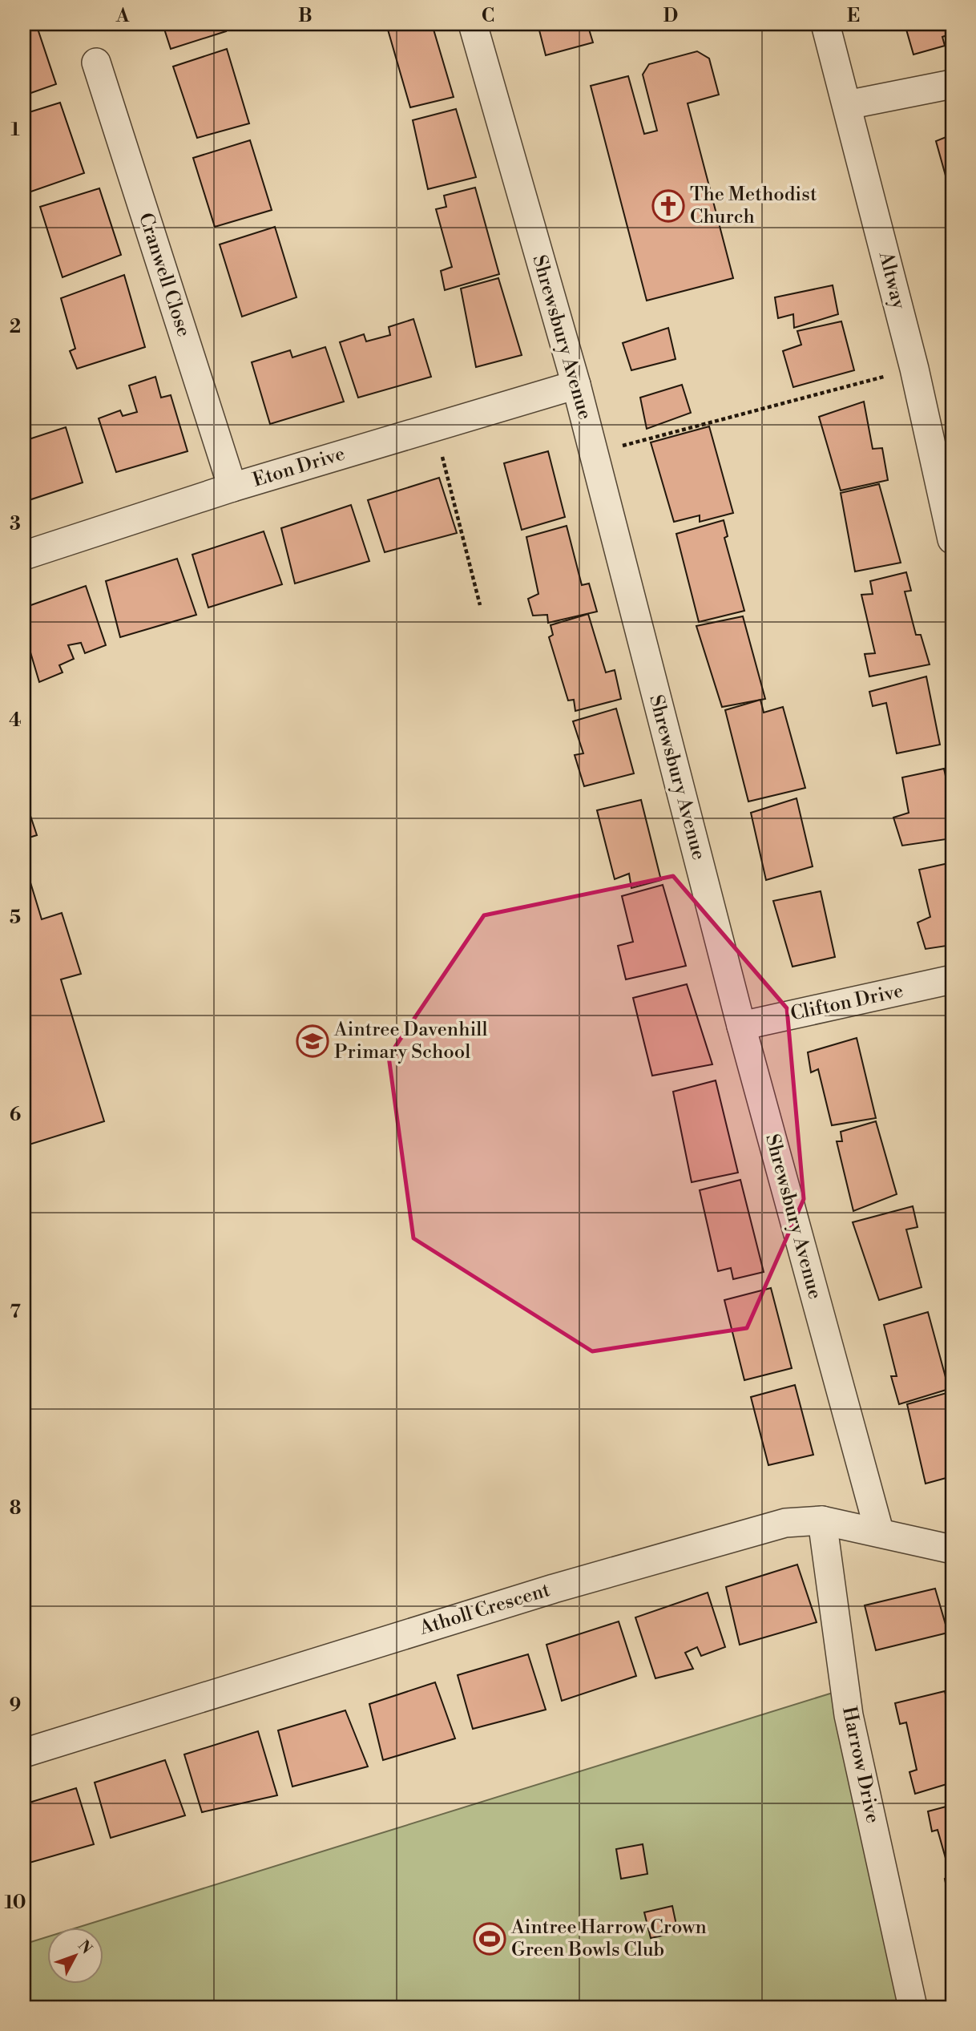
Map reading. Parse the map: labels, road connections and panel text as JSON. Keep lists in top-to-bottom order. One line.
{"streets":{"street":["Cranwell Close","Altway","Shrewsbury Avenue","Eton Drive","Clifton Drive","Atholl Crescent","Harrow Drive"]},"crossings":[["Cranwell Close","Eton Drive"],["Shrewsbury Avenue","Eton Drive"],["Shrewsbury Avenue","Clifton Drive"],["Shrewsbury Avenue","Atholl Crescent"],["Atholl Crescent","Harrow Drive"]],"places":{"church":["The Methodist Church"],"school or university":["Aintree Davenhill Primary School"],"sports":["Aintree Harrow Crown Green Bowls Club"]},"north":"top right","grid":{"columns":["A","B","C","D","E"],"rows":["1","2","3","4","5","6","7","8","9","10"]}}
